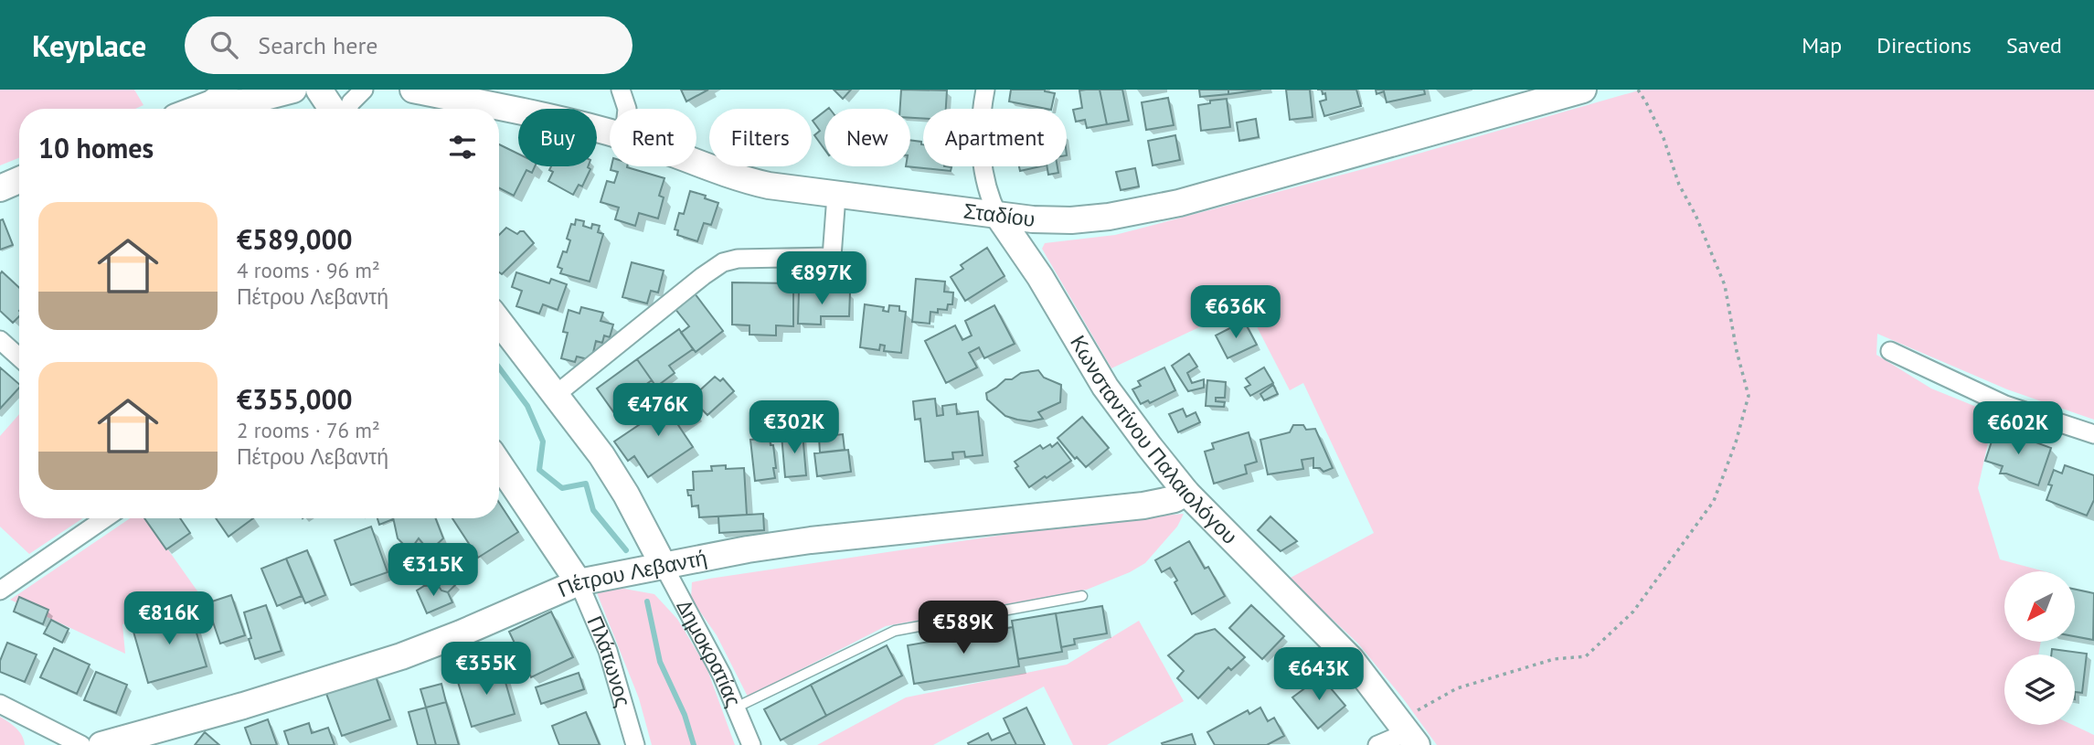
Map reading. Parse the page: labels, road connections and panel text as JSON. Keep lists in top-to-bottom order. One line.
{"streets":{"street":["Σταδίου","Κωνσταντίνου Παλαιολόγου","Πέτρου Λεβαντή","Δημοκρατίας","Πλάτωνος"]},"crossings":[["Σταδίου","Κωνσταντίνου Παλαιολόγου"],["Κωνσταντίνου Παλαιολόγου","Πέτρου Λεβαντή"],["Πέτρου Λεβαντή","Δημοκρατίας"],["Πέτρου Λεβαντή","Πλάτωνος"]],"north":"bottom left","page":{"header":"Keyplace","search":"Search here","nav":["Map","Directions","Saved"],"chip":["Buy","Rent","Filters","New","Apartment"],"heading":"10 homes","list":[{"name":"€589,000","note":"4 rooms · 96 m² · Πέτρου Λεβαντή"},{"name":"€355,000","note":"2 rooms · 76 m² · Πέτρου Λεβαντή"}],"price":["€897K","€636K","€476K","€302K","€602K","€315K","€816K","€589K","€355K","€643K"]}}
